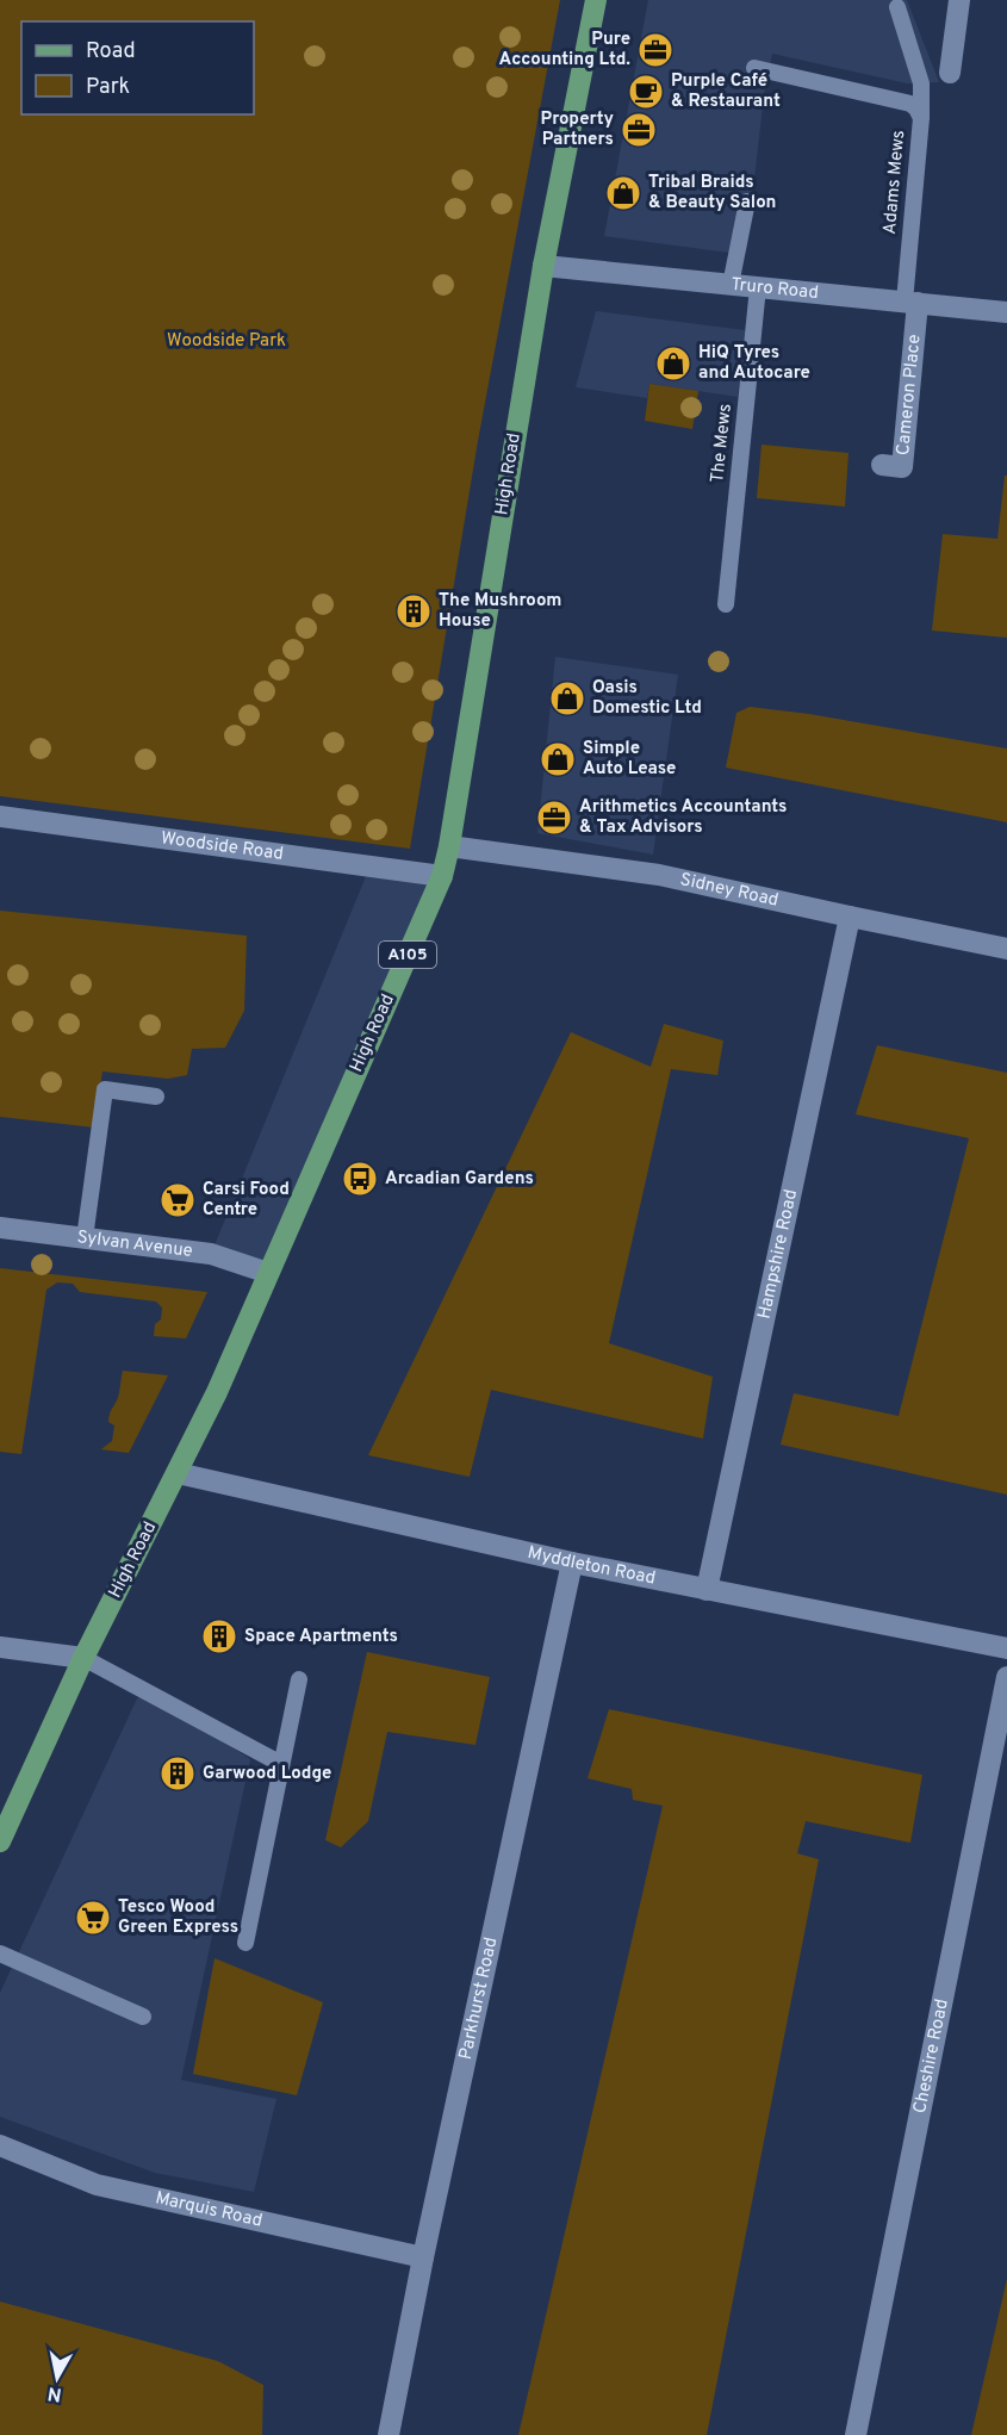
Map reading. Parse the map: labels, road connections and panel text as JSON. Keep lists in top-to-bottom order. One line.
{"streets":{"main road":["High Road","A105"],"street":["Truro Road","Cameron Place","Woodside Road","Sidney Road","Sylvan Avenue","Hampshire Road","Myddleton Road","Parkhurst Road","Cheshire Road","Marquis Road"],"lane":["Adams Mews","The Mews"]},"crossings":[["Adams Mews","Truro Road"],["Adams Mews","Cameron Place"],["Truro Road","Cameron Place"],["Truro Road","The Mews"],["Truro Road","High Road"],["High Road","Woodside Road"],["High Road","Sidney Road"],["High Road","Sylvan Avenue"],["High Road","Myddleton Road"],["Sidney Road","Hampshire Road"],["Hampshire Road","Myddleton Road"],["Myddleton Road","Parkhurst Road"],["Parkhurst Road","Marquis Road"]],"parks":["Woodside Park"],"places":{"office":["Pure Accounting Ltd.","Property Partners","Arithmetics Accountants & Tax Advisors"],"cafe":["Purple Café & Restaurant"],"shop":["Tribal Braids & Beauty Salon","HiQ Tyres and Autocare","Oasis Domestic Ltd","Simple Auto Lease"],"building":["The Mushroom House","Space Apartments","Garwood Lodge"],"bus stop":["Arcadian Gardens"],"supermarket":["Carsi Food Centre","Tesco Wood Green Express"]},"legend":["Road","Park"],"north":"bottom"}
